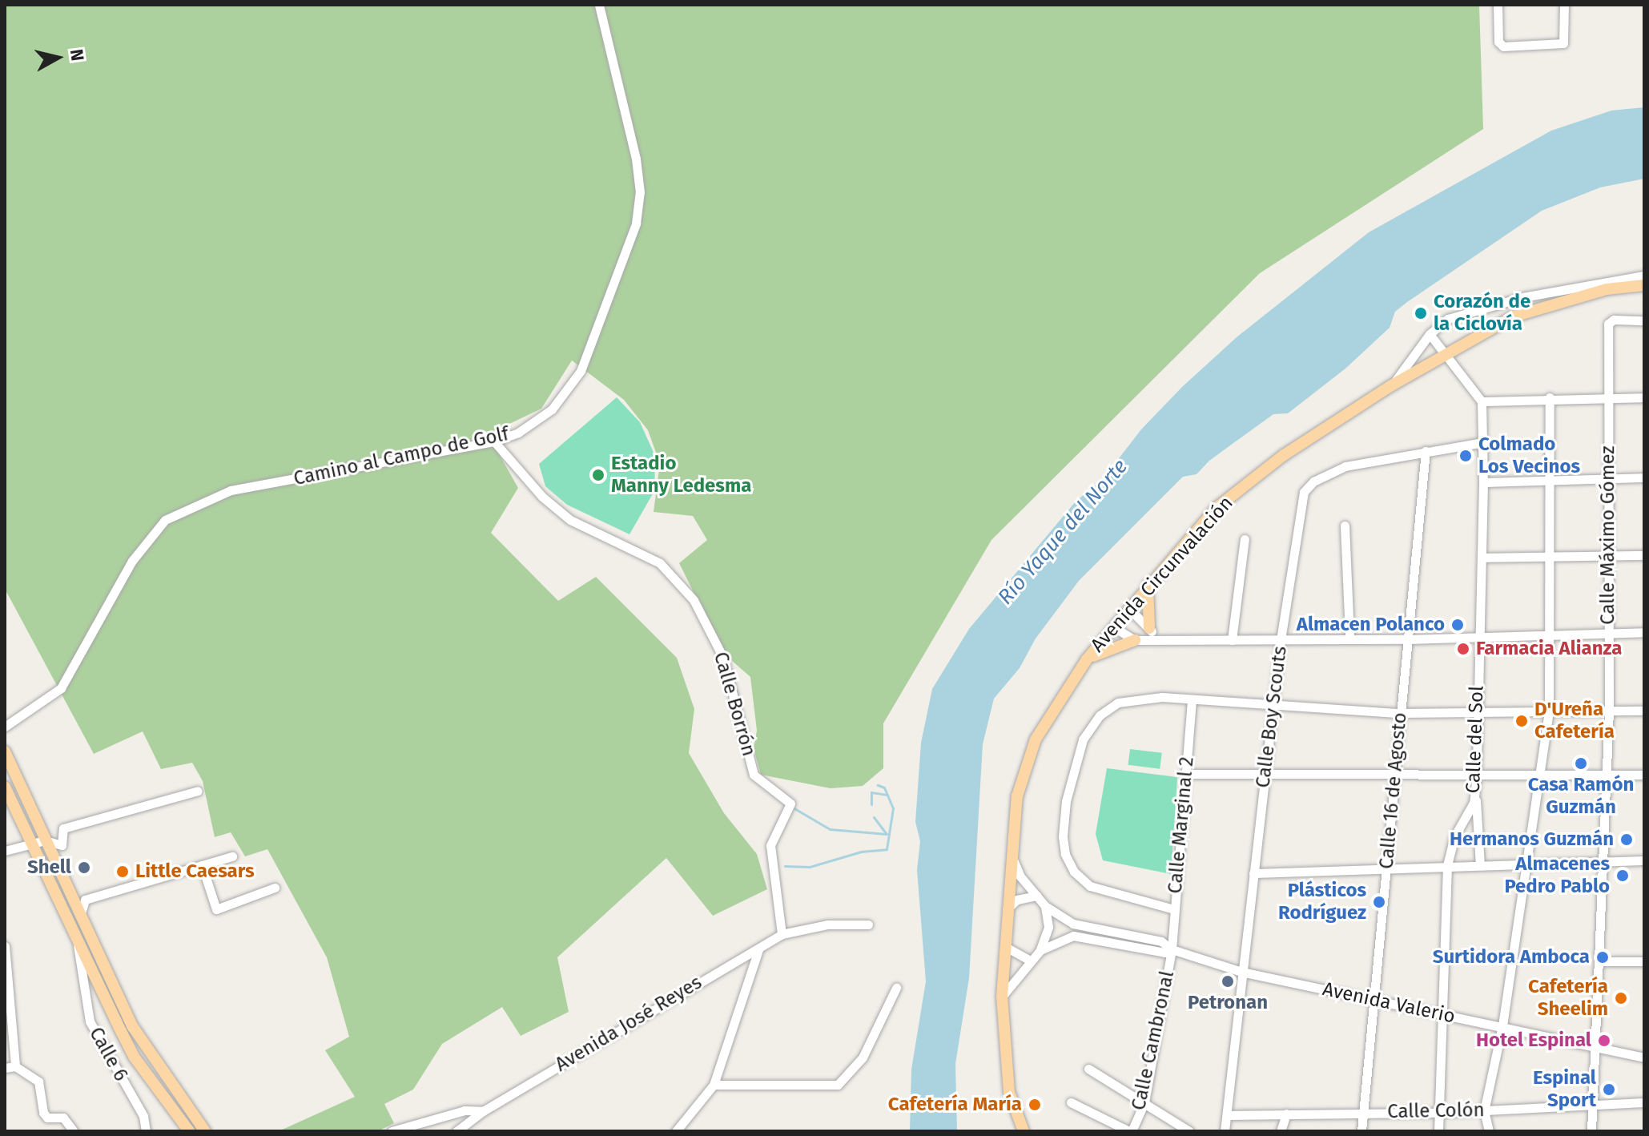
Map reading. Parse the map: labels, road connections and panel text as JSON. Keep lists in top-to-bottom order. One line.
{"streets":{"main road":["Avenida Circunvalación"],"street":["Camino al Campo de Golf","Calle Máximo Gómez","Calle Borrón","Calle Boy Scouts","Calle del Sol","Calle 16 de Agosto","Calle Marginal 2","Avenida Valerio","Avenida José Reyes","Calle Cambronal","Calle 6","Calle Colón"]},"crossings":[["Camino al Campo de Golf","Calle Borrón"],["Calle Máximo Gómez","Avenida Valerio"],["Calle Máximo Gómez","Calle Colón"],["Avenida Circunvalación","Avenida Valerio"],["Calle Borrón","Avenida José Reyes"],["Calle Boy Scouts","Calle del Sol"],["Calle Boy Scouts","Calle 16 de Agosto"],["Calle Boy Scouts","Avenida Valerio"],["Calle Boy Scouts","Calle Colón"],["Calle del Sol","Avenida Valerio"],["Calle del Sol","Calle Colón"],["Calle 16 de Agosto","Avenida Valerio"],["Calle 16 de Agosto","Calle Colón"],["Calle Marginal 2","Avenida Valerio"],["Calle Marginal 2","Calle Cambronal"],["Avenida Valerio","Calle Cambronal"]],"water":["Río Yaque del Norte"],"places":["Corazón de la Ciclovía","Colmado Los Vecinos","Estadio Manny Ledesma","Almacen Polanco","Farmacia Alianza","D'Ureña Cafetería","Casa Ramón Guzmán","Hermanos Guzmán","Shell","Little Caesars","Almacenes Pedro Pablo","Plásticos Rodríguez","Surtidora Amboca","Petronan","Cafetería Sheelim","Hotel Espinal","Espinal Sport","Cafetería María"],"north":"right"}
